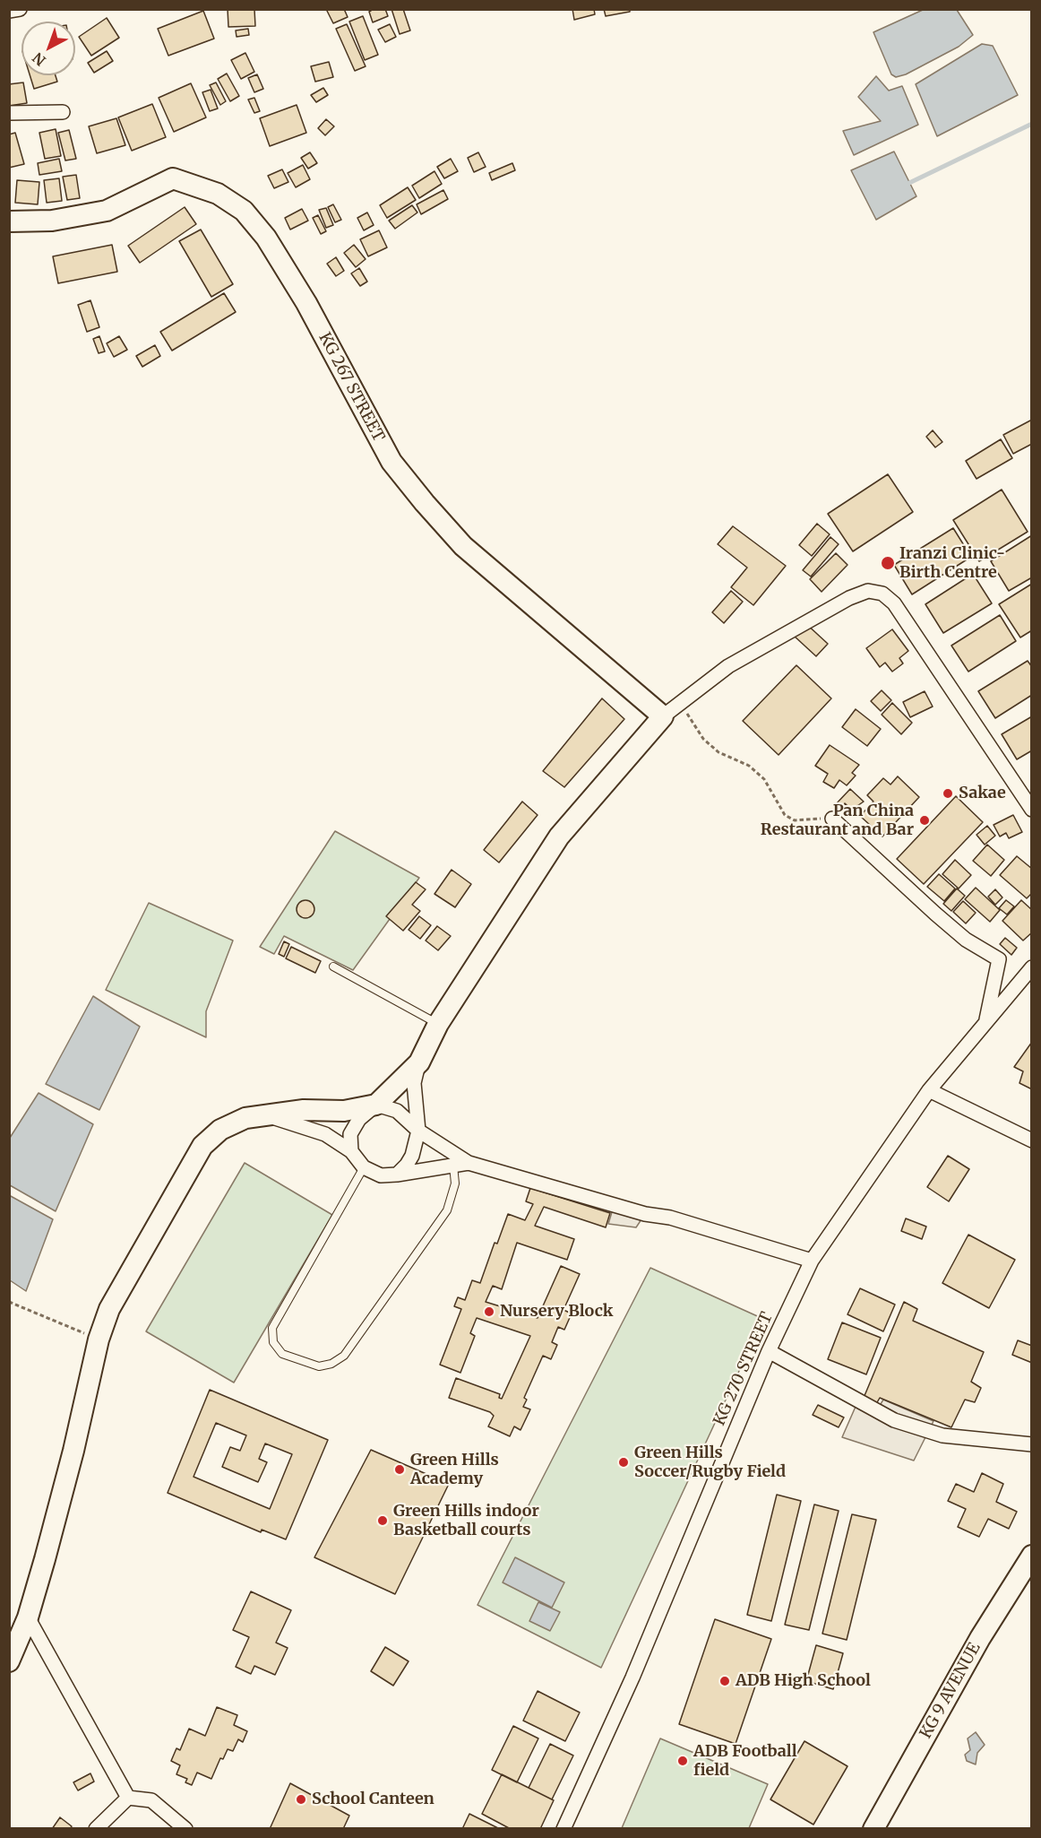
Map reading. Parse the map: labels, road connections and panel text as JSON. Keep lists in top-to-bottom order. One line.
{"streets":{"street":["KG 267 STREET","KG 270 STREET","KG 9 AVENUE"]},"places":["Iranzi Clinic- Birth Centre","Sakae","Pan China Restaurant and Bar","Nursery Block","Green Hills Soccer/Rugby Field","Green Hills Academy","Green Hills indoor Basketball courts","ADB High School","ADB Football field","School Canteen"],"north":"bottom left"}
